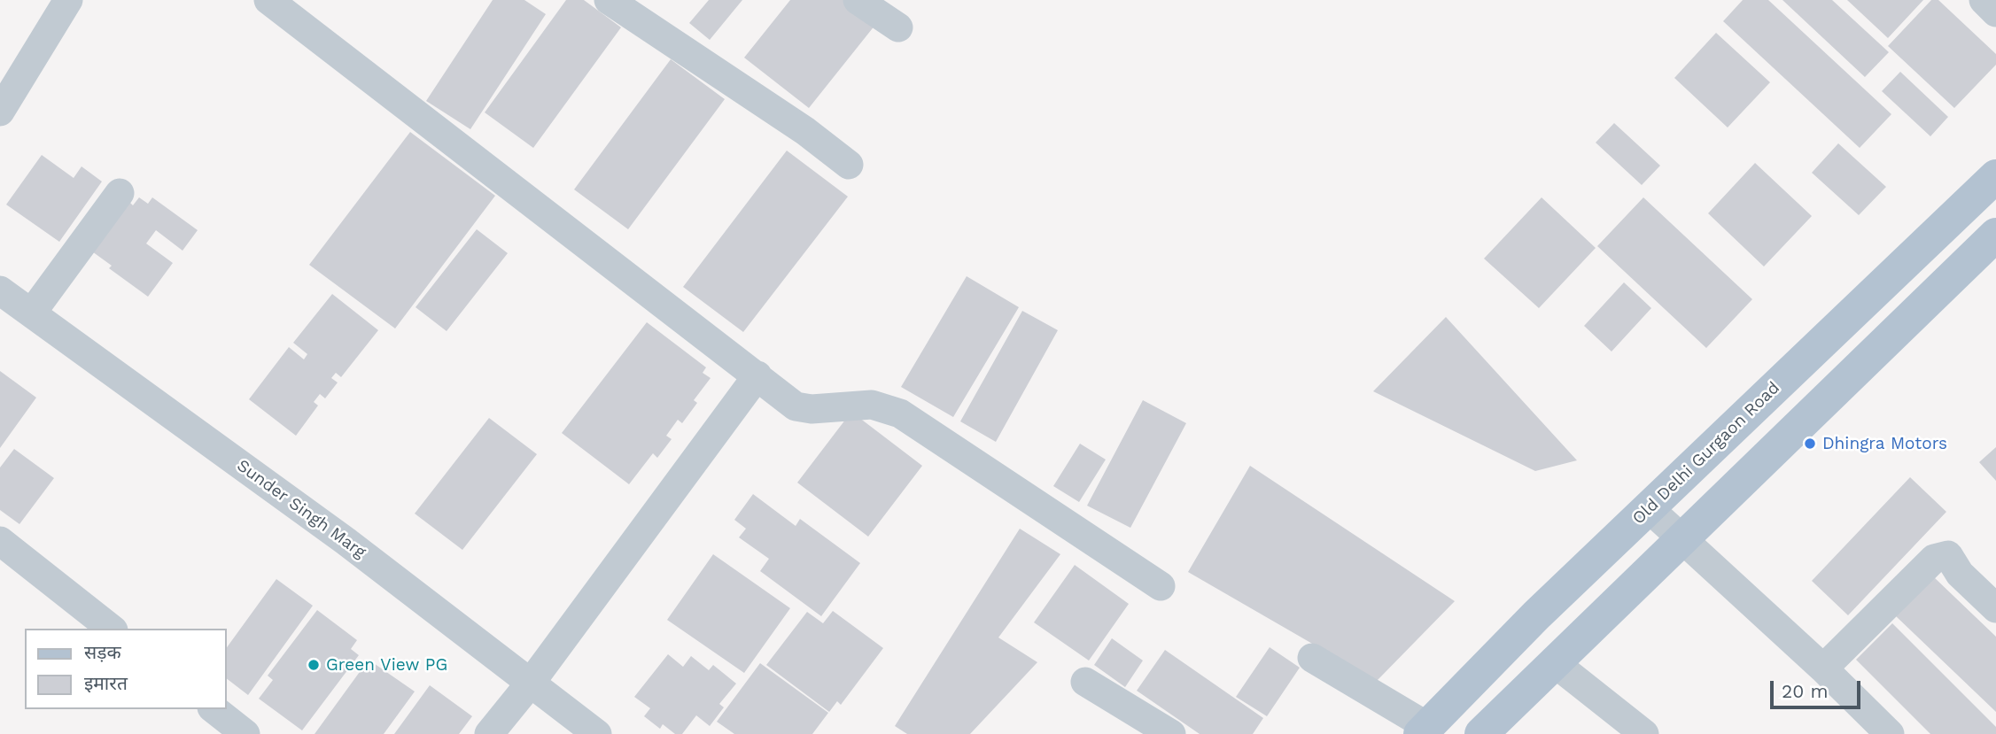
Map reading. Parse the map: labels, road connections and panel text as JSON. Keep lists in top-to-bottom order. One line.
{"streets":{"main road":["Old Delhi Gurgaon Road"],"street":["Sunder Singh Marg"]},"places":["Dhingra Motors","Green View PG"],"legend":["सड़क","इमारत"],"scale_bar":"20 m"}
